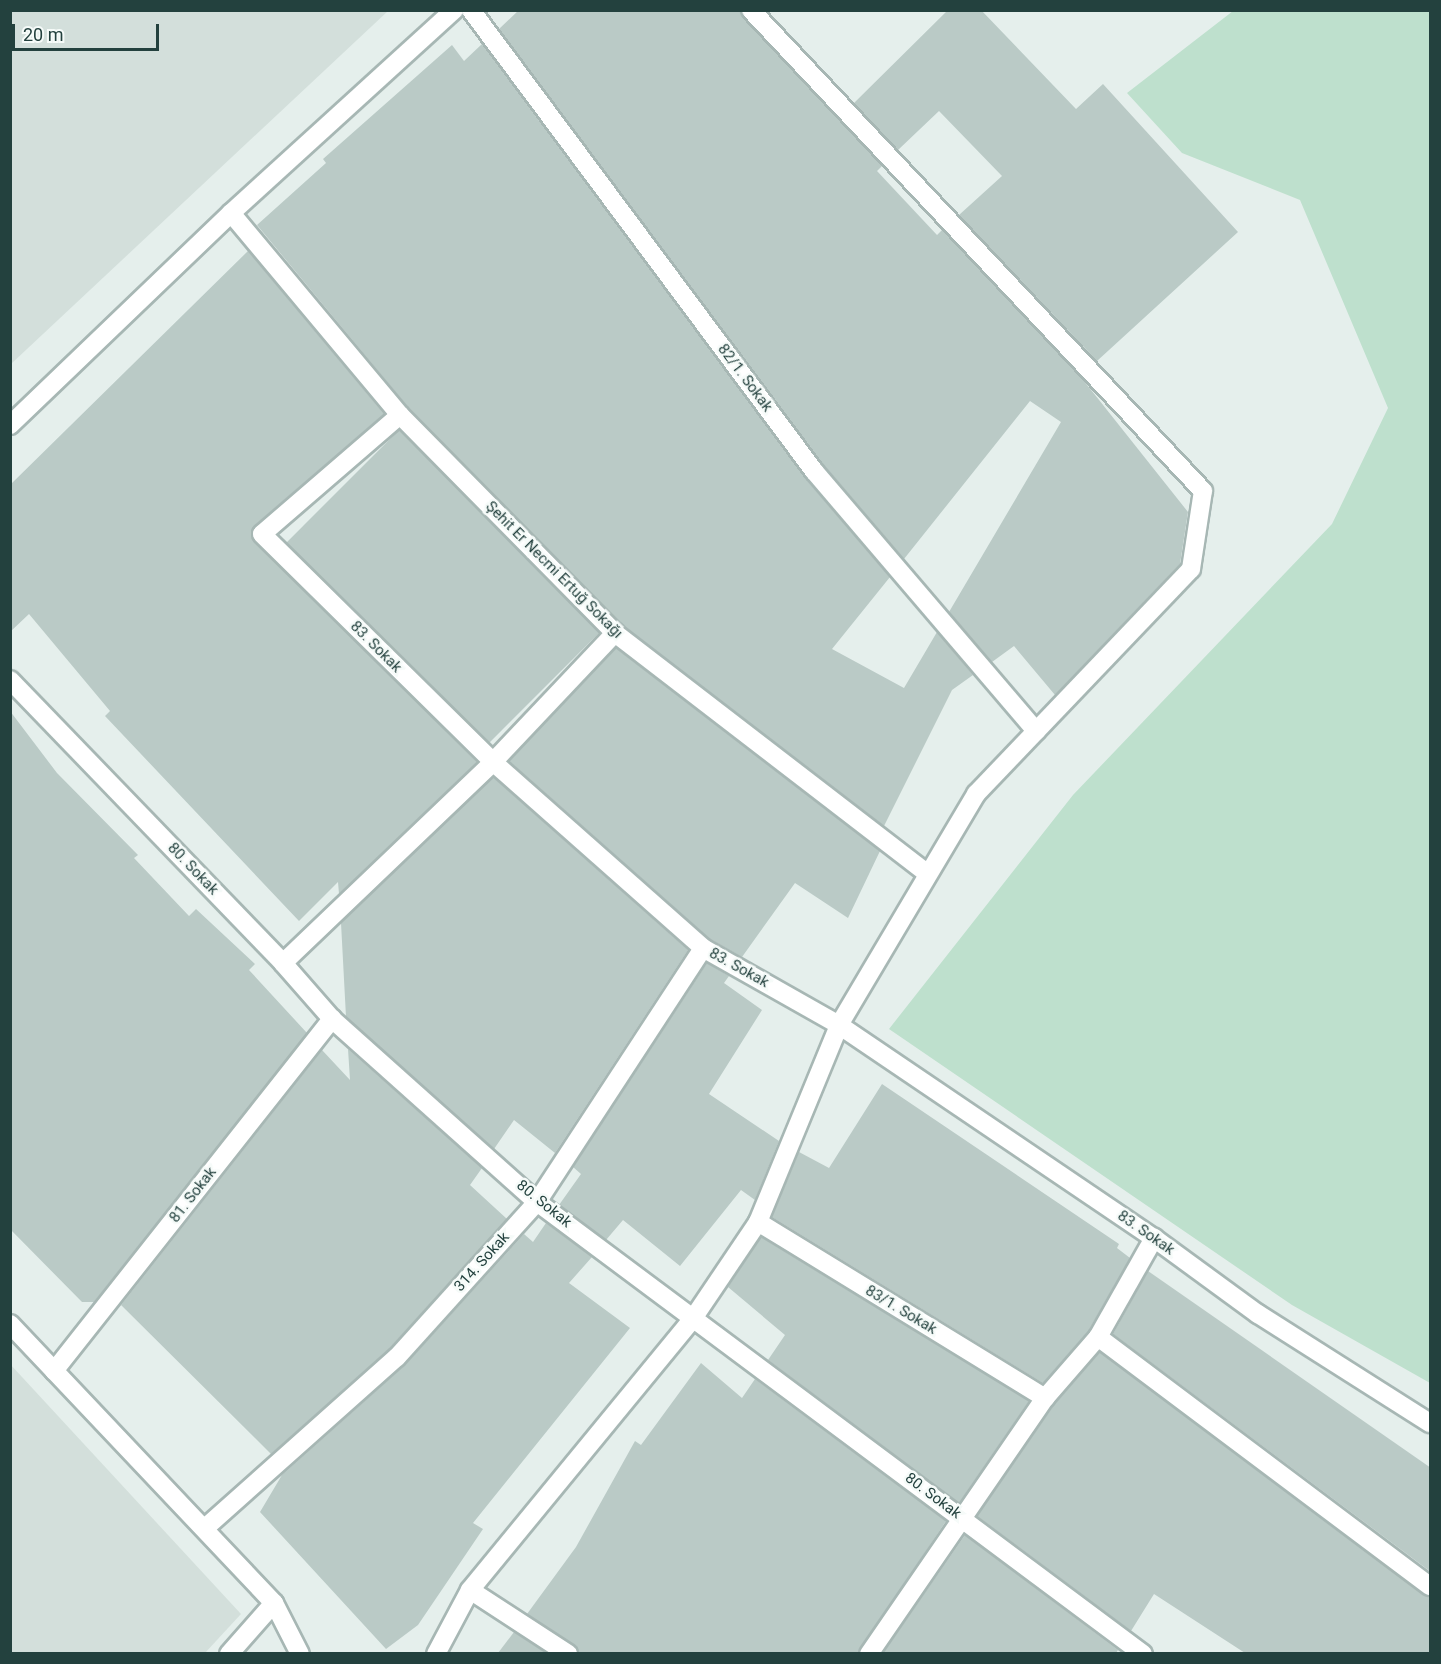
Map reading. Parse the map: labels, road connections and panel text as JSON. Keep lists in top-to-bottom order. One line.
{"streets":{"street":["82/1. Sokak","Şehit Er Necmi Ertuğ Sokağı","83. Sokak","80. Sokak","81. Sokak","314. Sokak","83/1. Sokak"]},"crossings":[["Şehit Er Necmi Ertuğ Sokağı","83. Sokak"],["83. Sokak","314. Sokak"],["80. Sokak","81. Sokak"],["80. Sokak","314. Sokak"]],"scale_bar":"20 m"}
